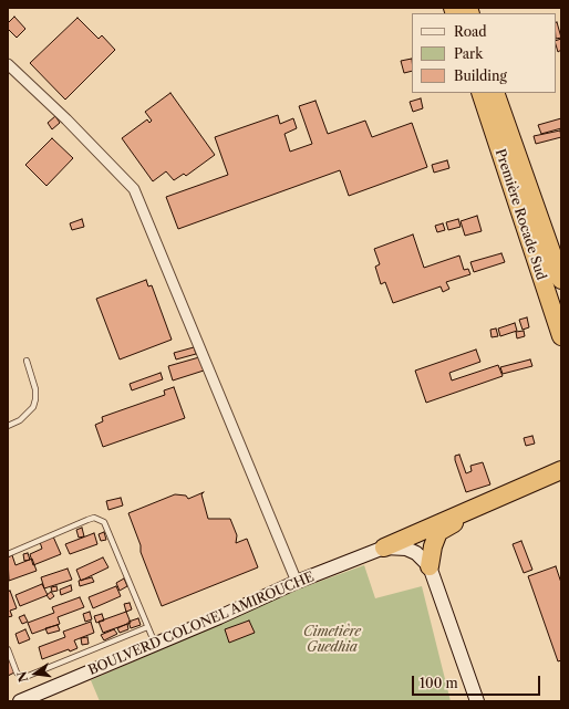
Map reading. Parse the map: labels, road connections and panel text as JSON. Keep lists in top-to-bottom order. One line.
{"streets":{"highway":["Première Rocade Sud"],"main road":["BOULVERD COLONEL AMIROUCHE"]},"parks":["Cimetière Guedhia"],"legend":["Road","Park","Building"],"scale_bar":"100 m","north":"left"}
